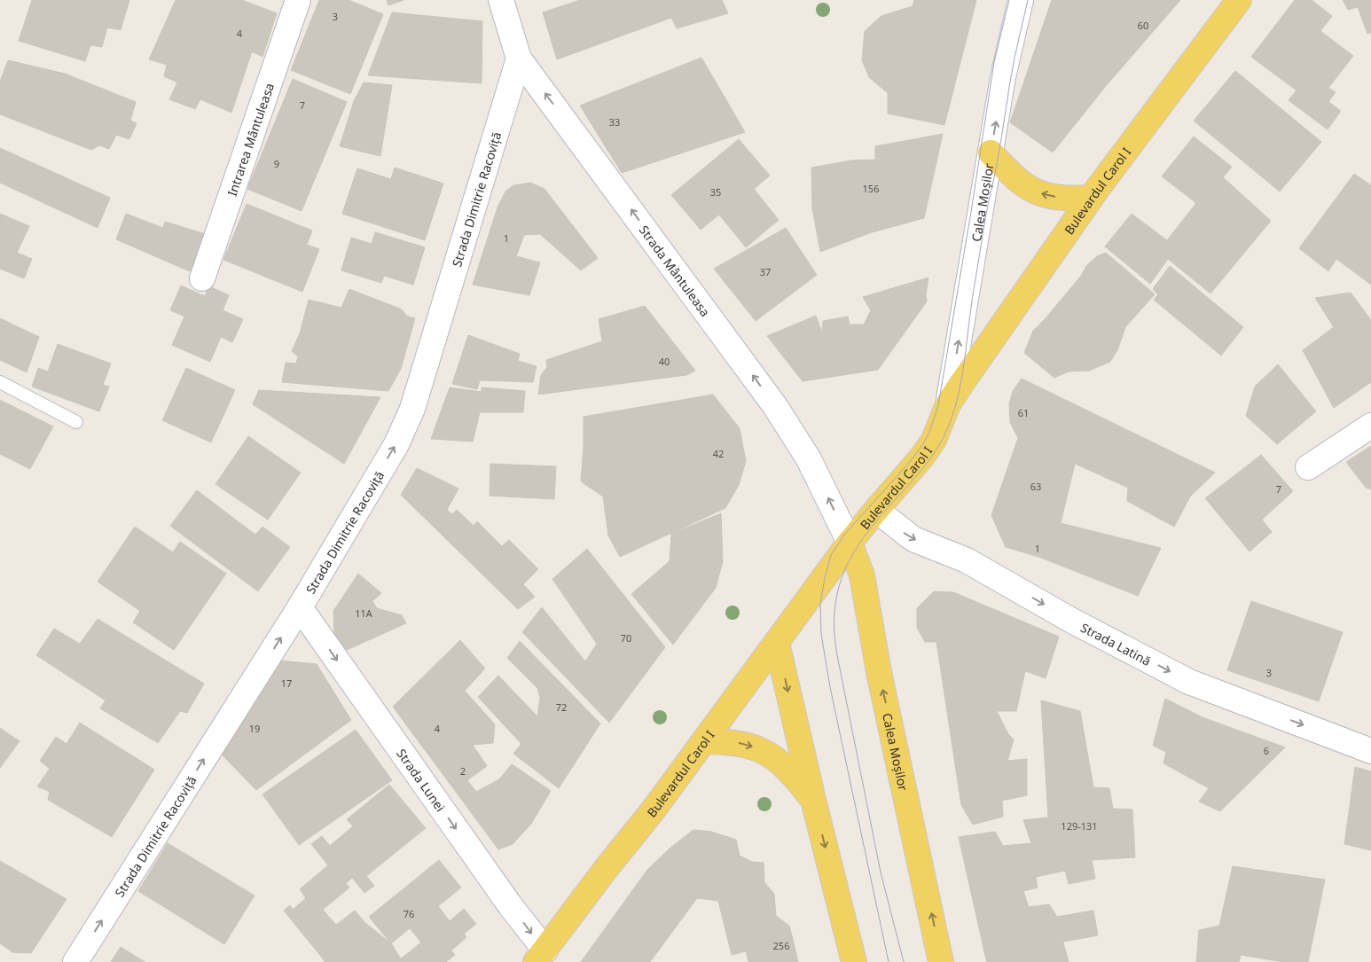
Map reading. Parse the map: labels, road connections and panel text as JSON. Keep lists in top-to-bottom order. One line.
{"streets":{"main road":["Bulevardul Carol I","Calea Moșilor"],"street":["Intrarea Mântuleasa","Strada Dimitrie Racoviță","Strada Mântuleasa","Strada Latină","Strada Lunei"]},"crossings":[["Bulevardul Carol I","Calea Moșilor"],["Bulevardul Carol I","Strada Mântuleasa"],["Bulevardul Carol I","Strada Latină"],["Bulevardul Carol I","Strada Lunei"],["Strada Dimitrie Racoviță","Strada Mântuleasa"],["Strada Dimitrie Racoviță","Strada Lunei"],["Calea Moșilor","Strada Mântuleasa"]],"one_way":["Strada Dimitrie Racoviță","Calea Moșilor","Strada Mântuleasa","Strada Latină","Strada Lunei"],"house_numbers":["3","60","4","7","33","9","156","35","1","37","40","61","42","63","7","1","11A","70","3","17","72","19","4","6","2","129-131","76","256"]}
